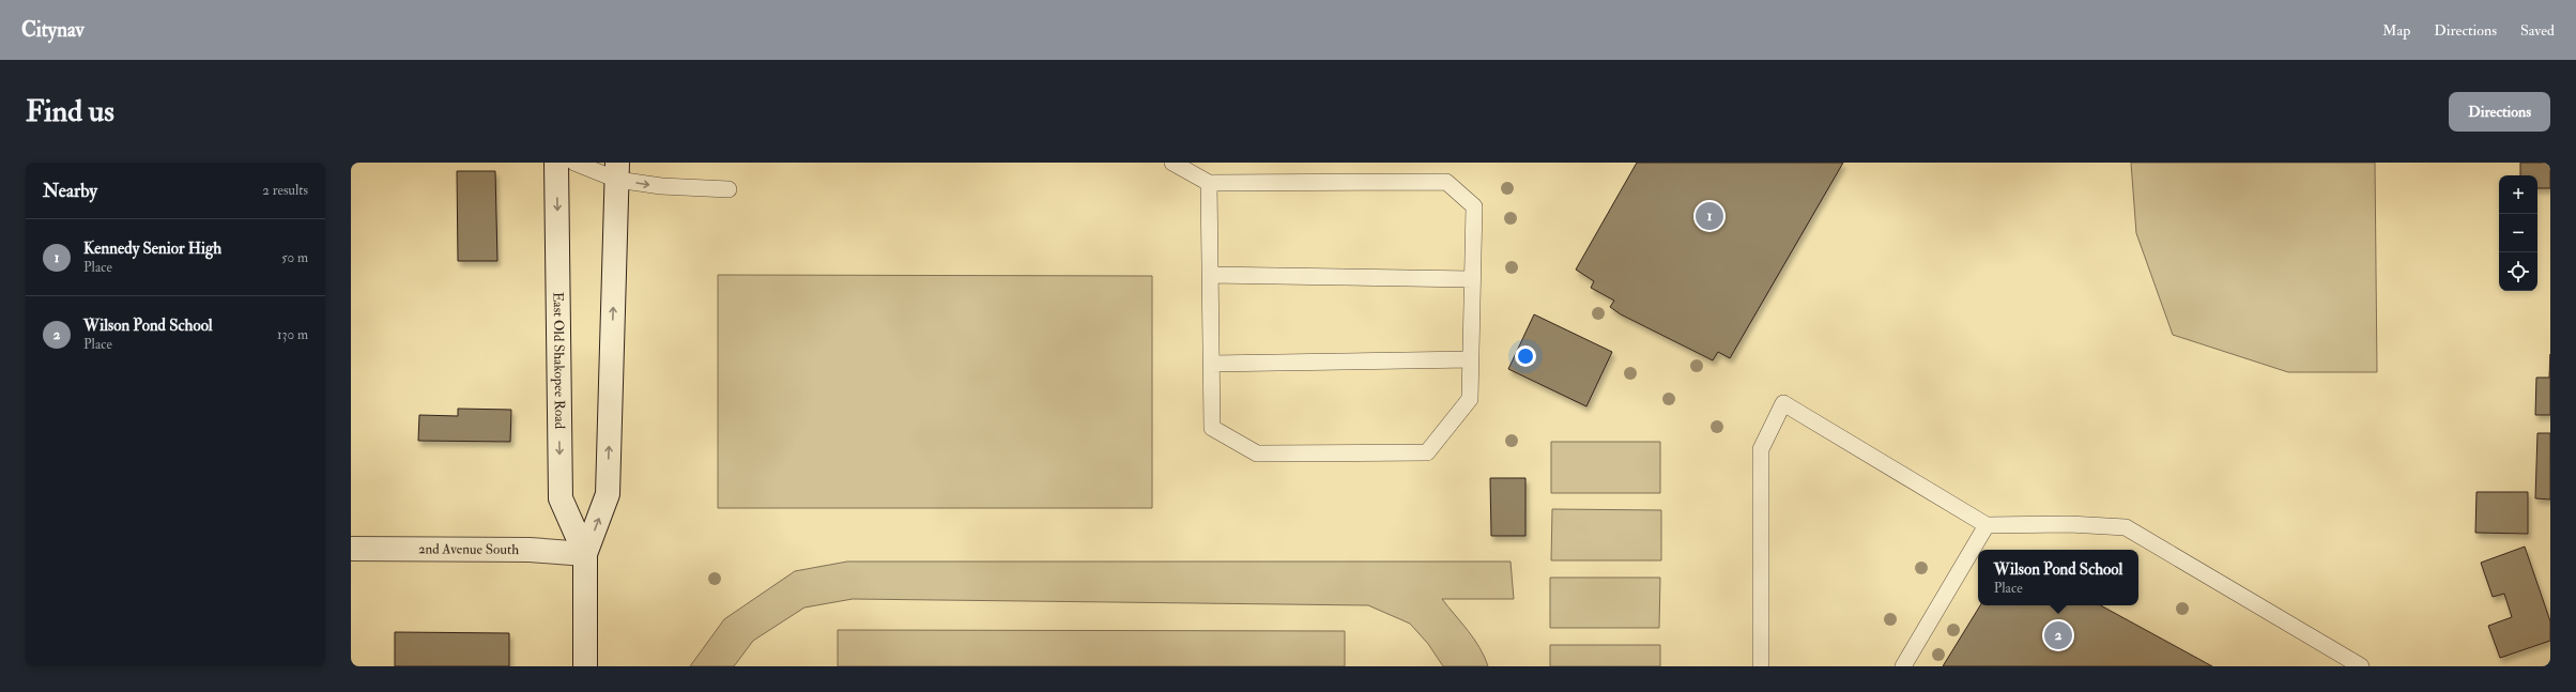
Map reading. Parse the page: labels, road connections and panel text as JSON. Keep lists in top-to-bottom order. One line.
{"streets":{"main road":["East Old Shakopee Road","2nd Avenue South"]},"crossings":[["East Old Shakopee Road","2nd Avenue South"]],"page":{"header":"Citynav","nav":["Map","Directions","Saved"],"buttons":"Directions","title":"Find us","heading":["Nearby","2 results"],"map_buttons":["+","−"],"pins":["1","2"],"list":[{"mark":"1","name":"Kennedy Senior High","note":"Place","value":"50 m"},{"mark":"2","name":"Wilson Pond School","note":"Place","value":"130 m"}],"popup":["Wilson Pond School","Place"]}}
